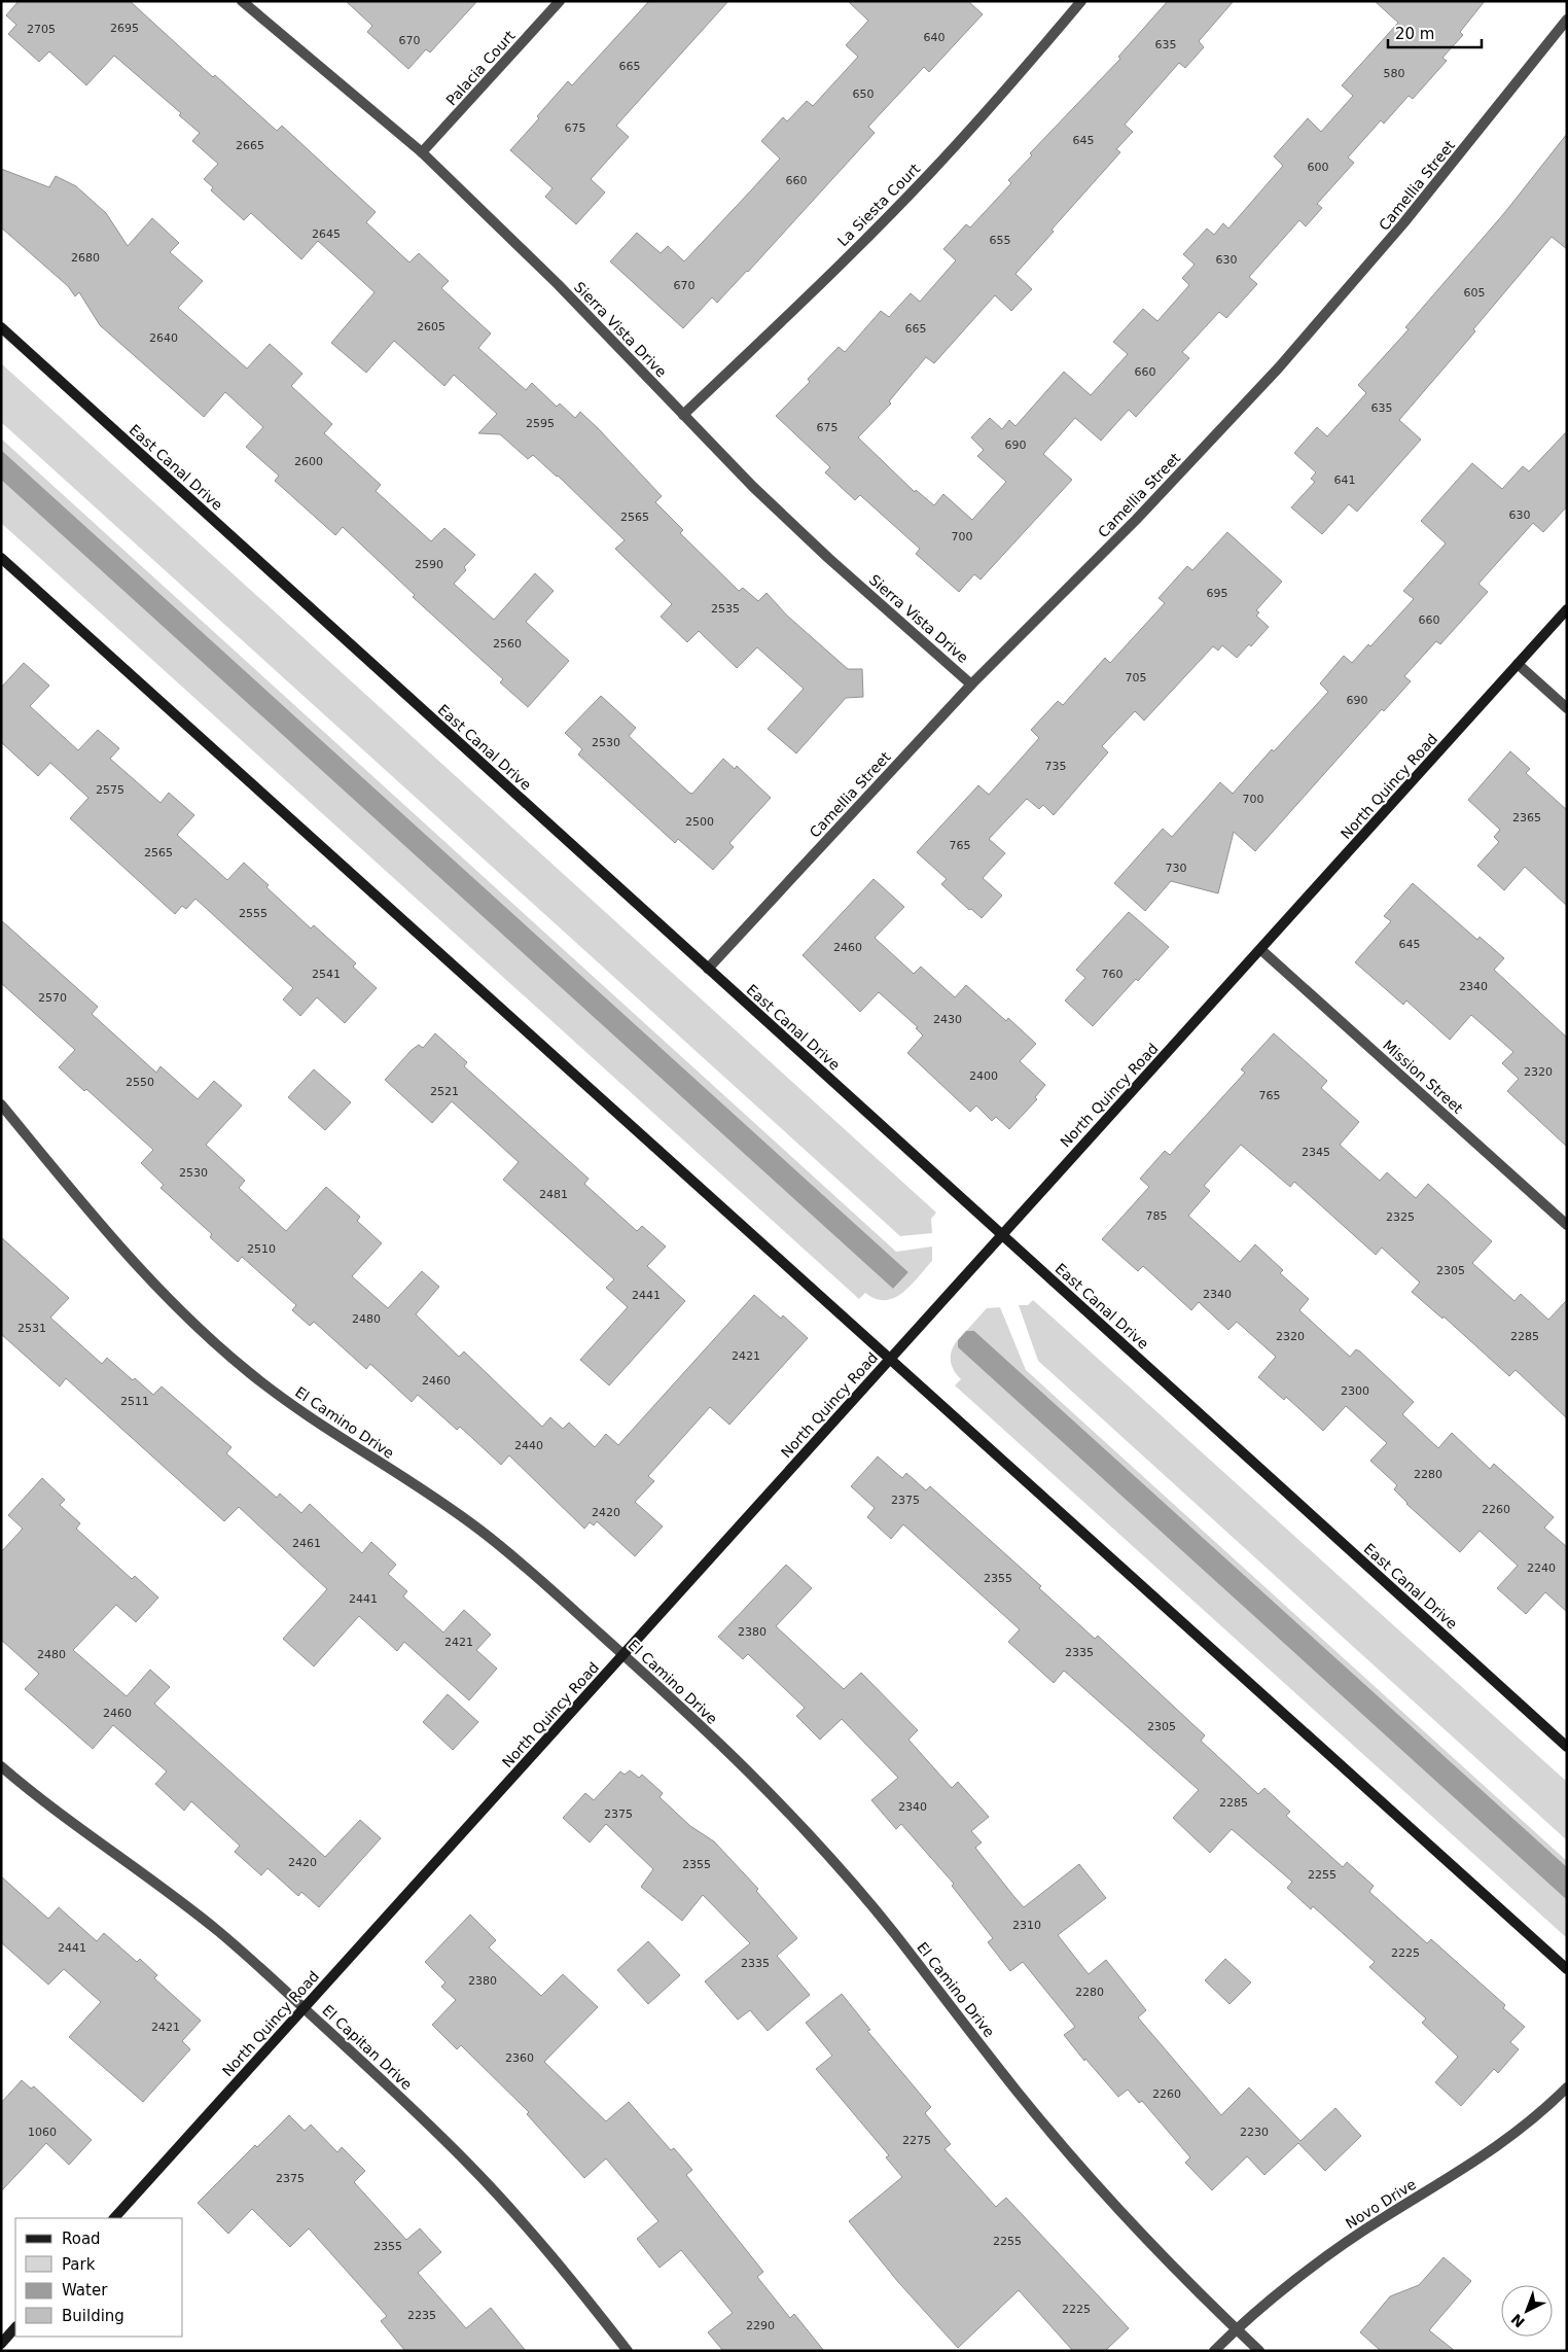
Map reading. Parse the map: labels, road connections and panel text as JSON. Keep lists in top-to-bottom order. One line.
{"streets":{"main road":["East Canal Drive","North Quincy Road"],"street":["Palacia Court","Camellia Street","La Siesta Court","Sierra Vista Drive","Mission Street","El Camino Drive","El Capitan Drive","Novo Drive"]},"crossings":[["Palacia Court","Sierra Vista Drive"],["Camellia Street","Sierra Vista Drive"],["Camellia Street","East Canal Drive"],["La Siesta Court","Sierra Vista Drive"],["East Canal Drive","North Quincy Road"],["North Quincy Road","Mission Street"],["North Quincy Road","El Camino Drive"],["North Quincy Road","El Capitan Drive"],["El Camino Drive","Novo Drive"]],"house_numbers":["2695","2705","640","670","635","665","580","650","675","645","2665","600","660","2645","655","2680","630","670","605","2605","665","2640","660","635","2595","675","690","2600","641","630","2565","700","2590","695","2535","660","2560","705","690","2530","735","2575","700","2365","2500","765","2565","730","2555","645","2460","2541","760","2340","2570","2430","2320","2400","2550","2521","765","2345","2530","2481","785","2325","2510","2305","2340","2441","2480","2531","2320","2285","2421","2460","2300","2511","2440","2280","2375","2260","2420","2461","2240","2355","2441","2380","2421","2335","2480","2460","2305","2285","2340","2375","2420","2355","2255","2310","2441","2225","2335","2380","2280","2421","2360","2260","1060","2230","2275","2375","2255","2355","2225","2235","2290"],"legend":["Road","Park","Water","Building"],"scale_bar":"20 m","north":"bottom left"}
